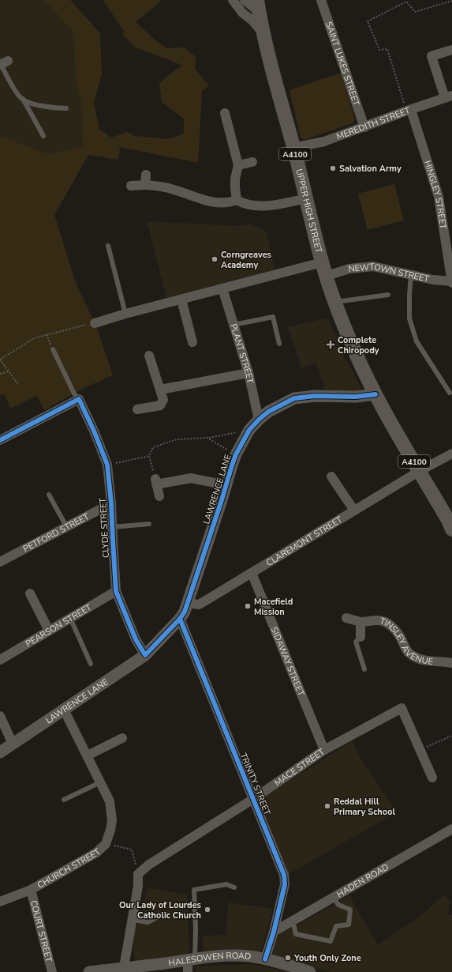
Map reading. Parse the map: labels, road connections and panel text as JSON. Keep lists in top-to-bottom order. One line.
{"streets":{"main road":["A4100","UPPER HIGH STREET"],"street":["SAINT LUKES STREET","MEREDITH STREET","HINGLEY STREET","NEWTOWN STREET","PLANT STREET","LAWRENCE LANE","CLYDE STREET","PETFORD STREET","CLAREMONT STREET","PEARSON STREET","TINSLEY AVENUE","SIDAWAY STREET","MACE STREET","TRINITY STREET","CHURCH STREET","HADEN ROAD","COURT STREET","HALESOWEN ROAD"]},"crossings":[["SAINT LUKES STREET","MEREDITH STREET"],["MEREDITH STREET","HINGLEY STREET"],["MEREDITH STREET","UPPER HIGH STREET"],["A4100","UPPER HIGH STREET"],["A4100","LAWRENCE LANE"],["A4100","CLAREMONT STREET"],["HINGLEY STREET","NEWTOWN STREET"],["UPPER HIGH STREET","NEWTOWN STREET"],["PLANT STREET","LAWRENCE LANE"],["LAWRENCE LANE","CLYDE STREET"],["LAWRENCE LANE","CLAREMONT STREET"],["LAWRENCE LANE","TRINITY STREET"],["LAWRENCE LANE","CHURCH STREET"],["CLYDE STREET","PETFORD STREET"],["CLYDE STREET","PEARSON STREET"],["CLAREMONT STREET","SIDAWAY STREET"],["SIDAWAY STREET","MACE STREET"],["MACE STREET","TRINITY STREET"],["TRINITY STREET","HADEN ROAD"],["TRINITY STREET","HALESOWEN ROAD"],["CHURCH STREET","COURT STREET"]],"places":{"other":["Salvation Army","Corngreaves Academy","Macefield Mission","Reddal Hill Primary School","Our Lady of Lourdes Catholic Church","Youth Only Zone"],"health":["Complete Chiropody"]}}
